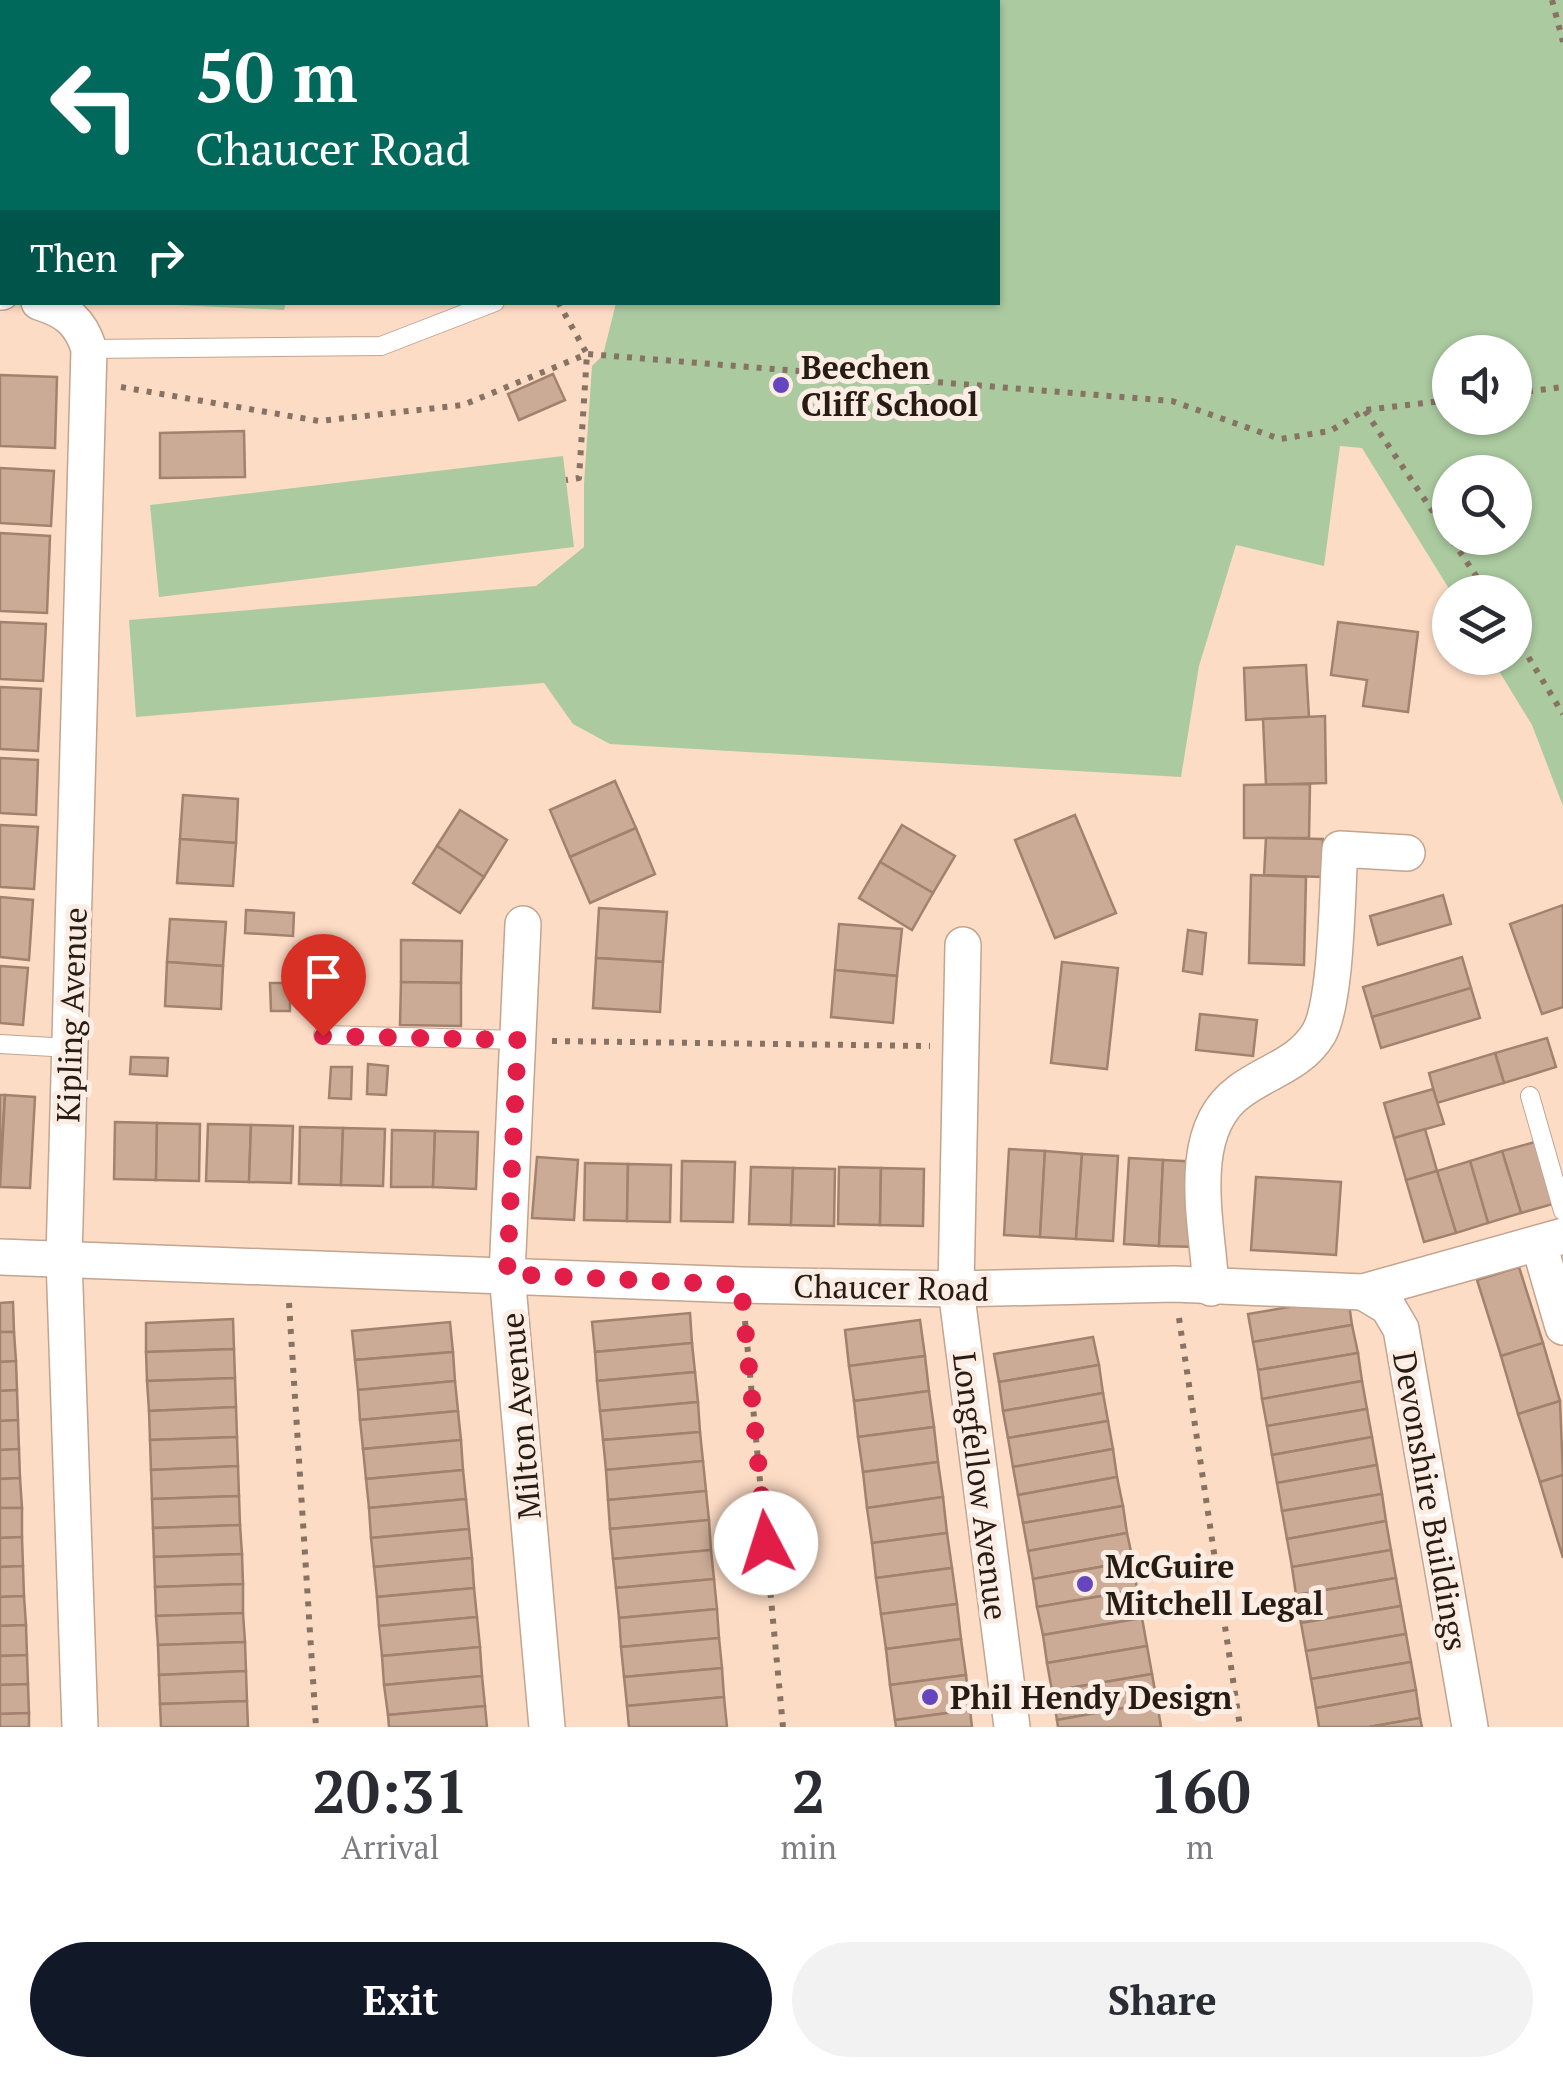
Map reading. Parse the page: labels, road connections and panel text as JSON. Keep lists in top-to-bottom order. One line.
{"streets":{"street":["Kipling Avenue","Chaucer Road","Milton Avenue","Longfellow Avenue","Devonshire Buildings"]},"crossings":[["Kipling Avenue","Chaucer Road"],["Chaucer Road","Milton Avenue"],["Chaucer Road","Longfellow Avenue"],["Chaucer Road","Devonshire Buildings"]],"places":["Beechen Cliff School","McGuire Mitchell Legal","Phil Hendy Design"],"page":{"turn":["50 m","Chaucer Road"],"then":"Then","eta":["20:31","Arrival","2","min","160","m"],"buttons":["Exit","Share"]}}
